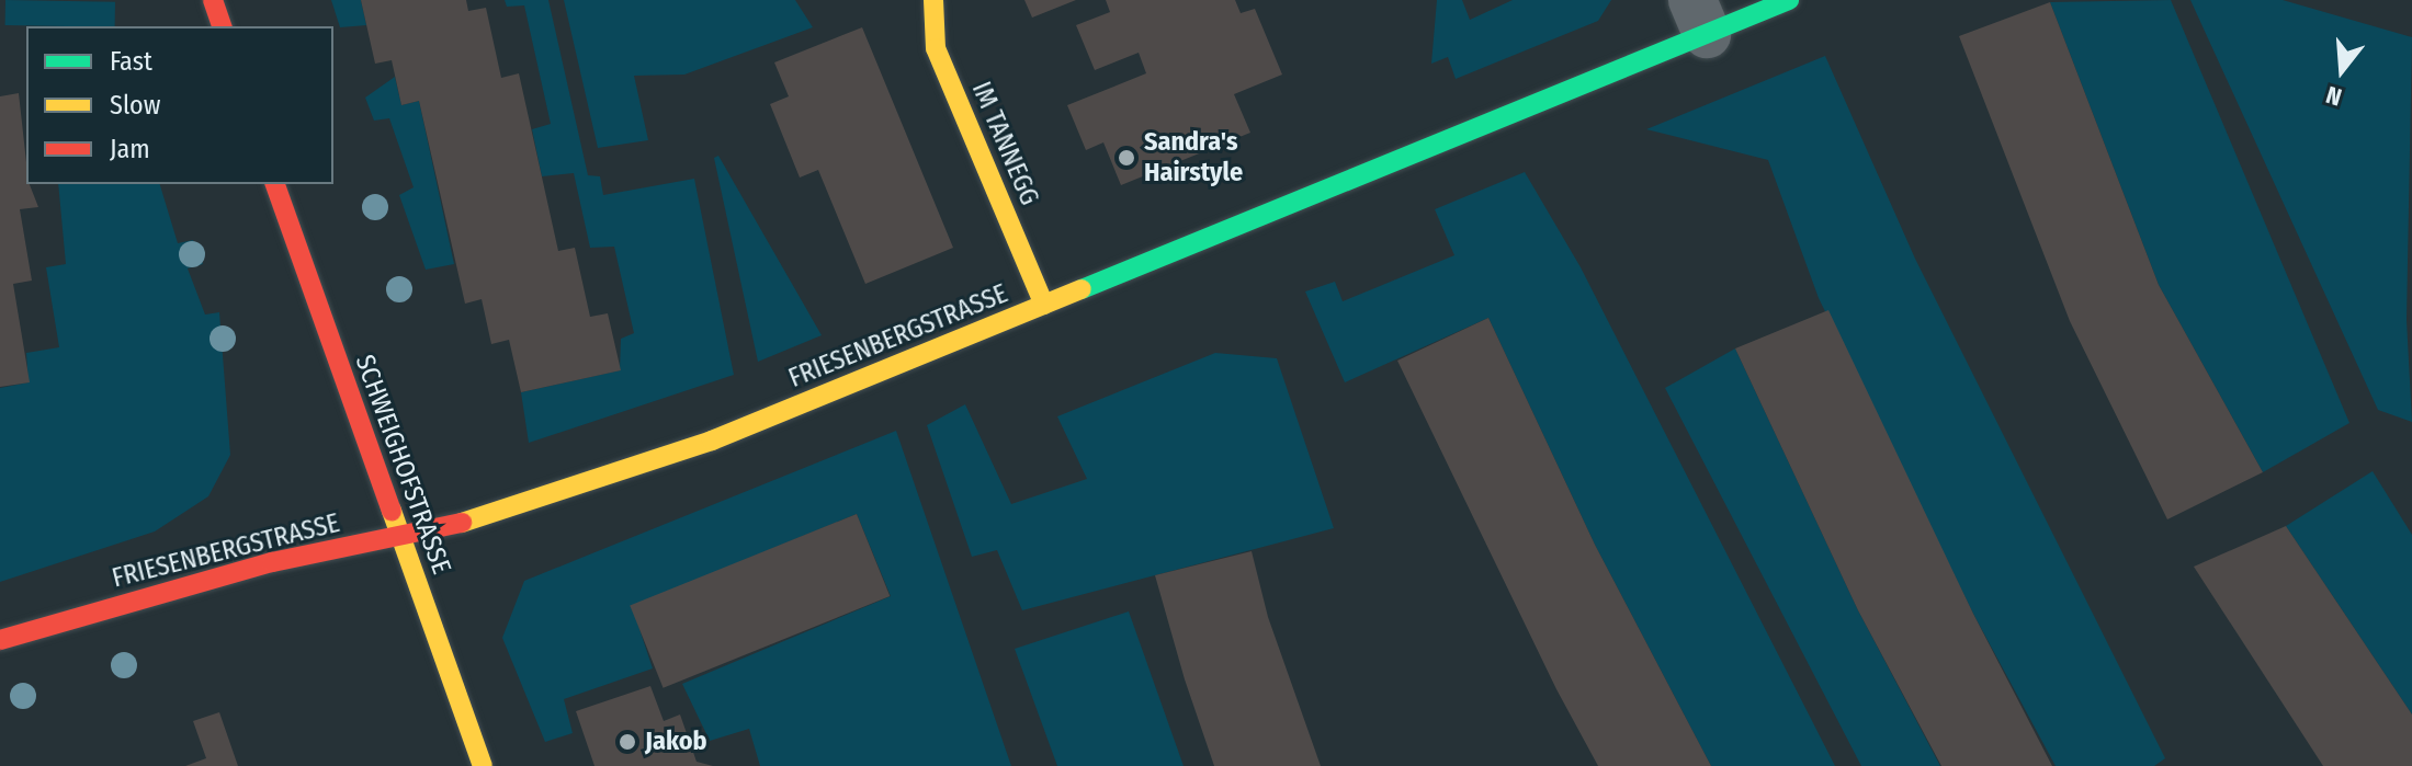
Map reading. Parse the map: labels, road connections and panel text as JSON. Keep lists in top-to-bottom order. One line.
{"streets":{"street":["IM TANNEGG","FRIESENBERGSTRASSE","SCHWEIGHOFSTRASSE"]},"crossings":[["IM TANNEGG","FRIESENBERGSTRASSE"],["FRIESENBERGSTRASSE","SCHWEIGHOFSTRASSE"]],"places":["Sandra's Hairstyle","Jakob"],"legend":["Fast","Slow","Jam"],"north":"bottom"}
